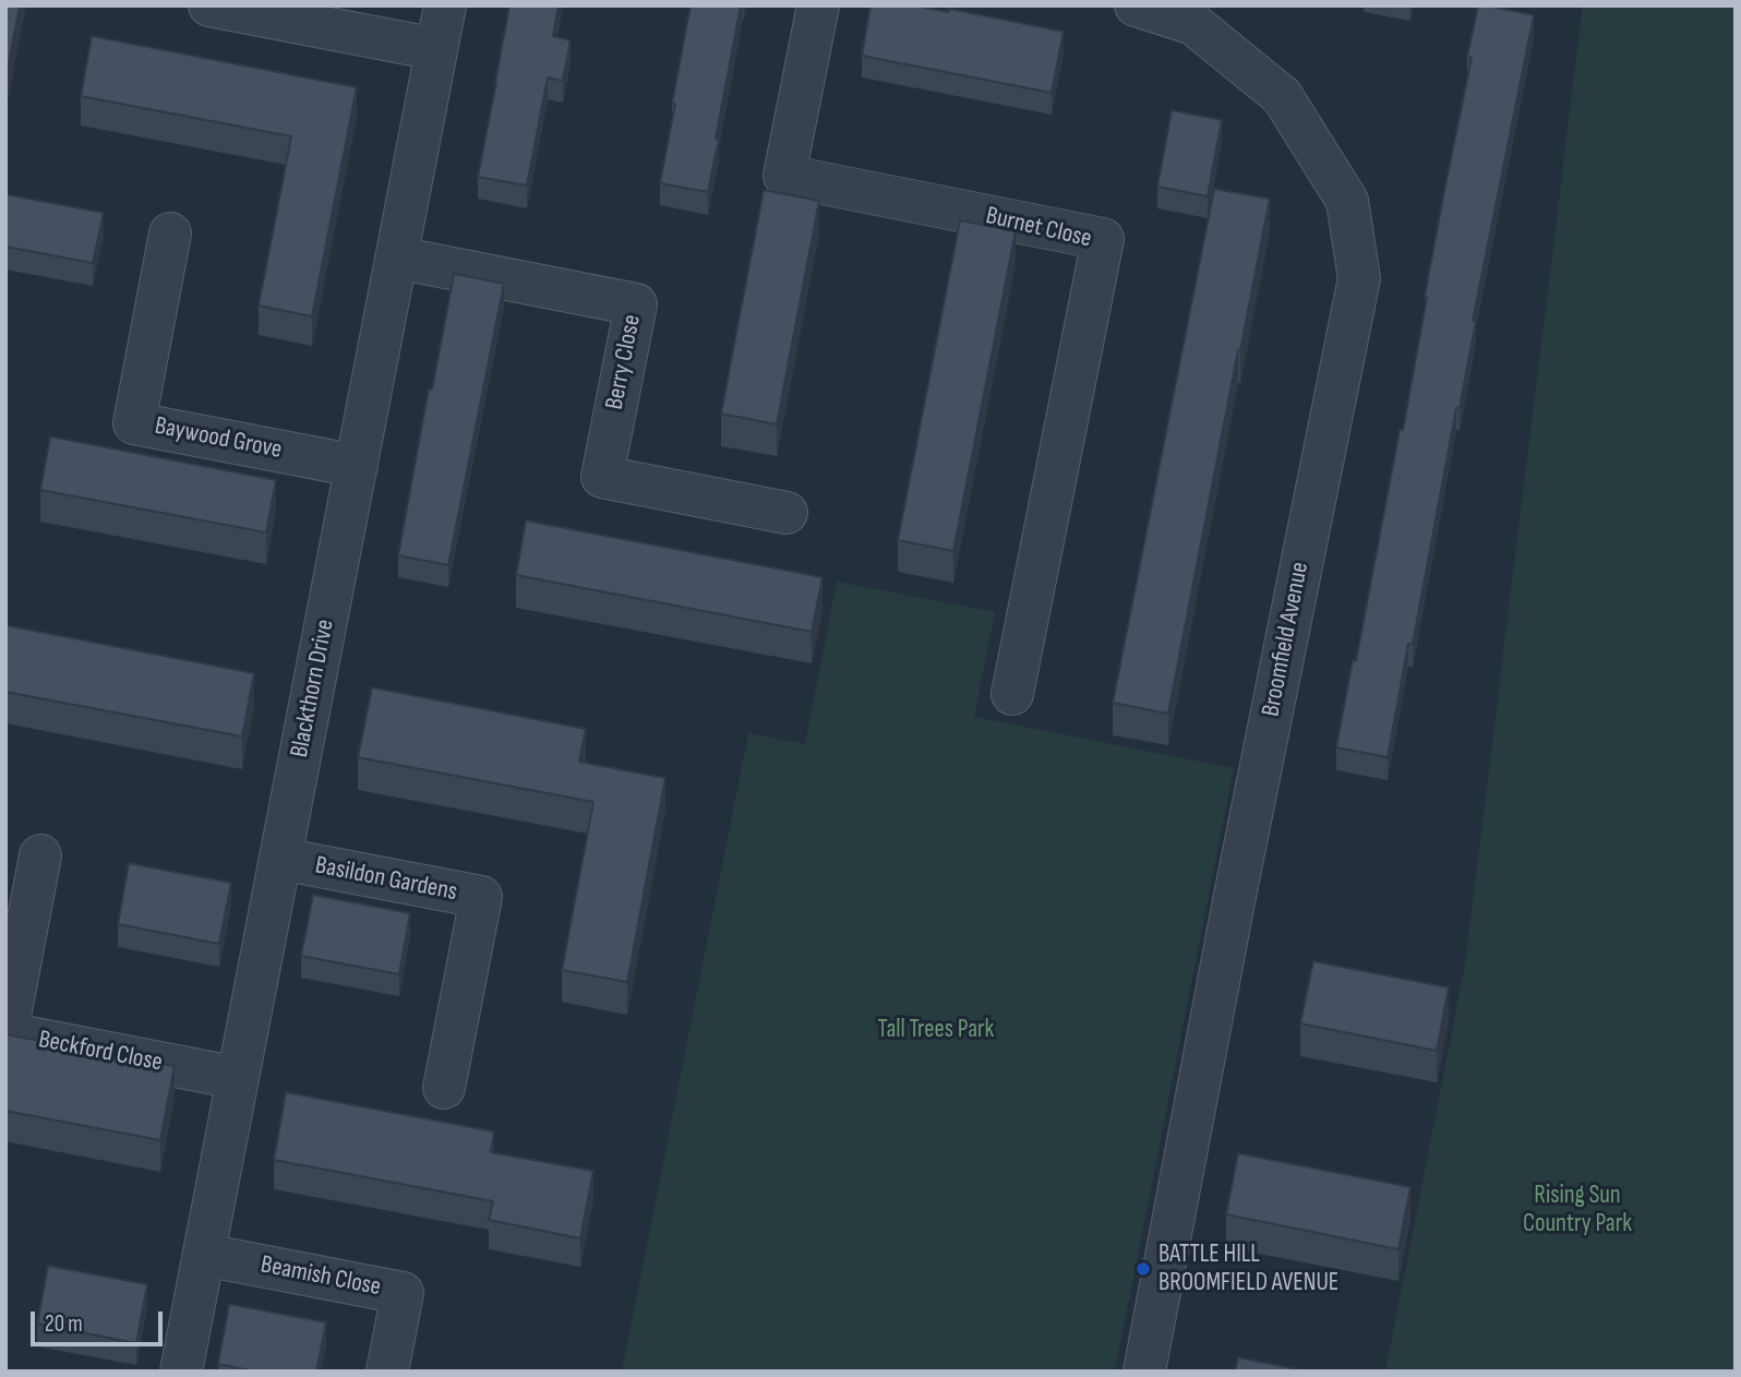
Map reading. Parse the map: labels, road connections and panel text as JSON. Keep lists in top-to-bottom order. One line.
{"streets":{"street":["Burnet Close","Berry Close","Baywood Grove","Broomfield Avenue","Blackthorn Drive","Basildon Gardens","Beckford Close","Beamish Close"]},"crossings":[["Berry Close","Blackthorn Drive"],["Baywood Grove","Blackthorn Drive"],["Blackthorn Drive","Basildon Gardens"],["Blackthorn Drive","Beckford Close"],["Blackthorn Drive","Beamish Close"]],"parks":["Tall Trees Park","Rising Sun Country Park"],"places":["BATTLE HILL BROOMFIELD AVENUE"],"scale_bar":"20 m"}
